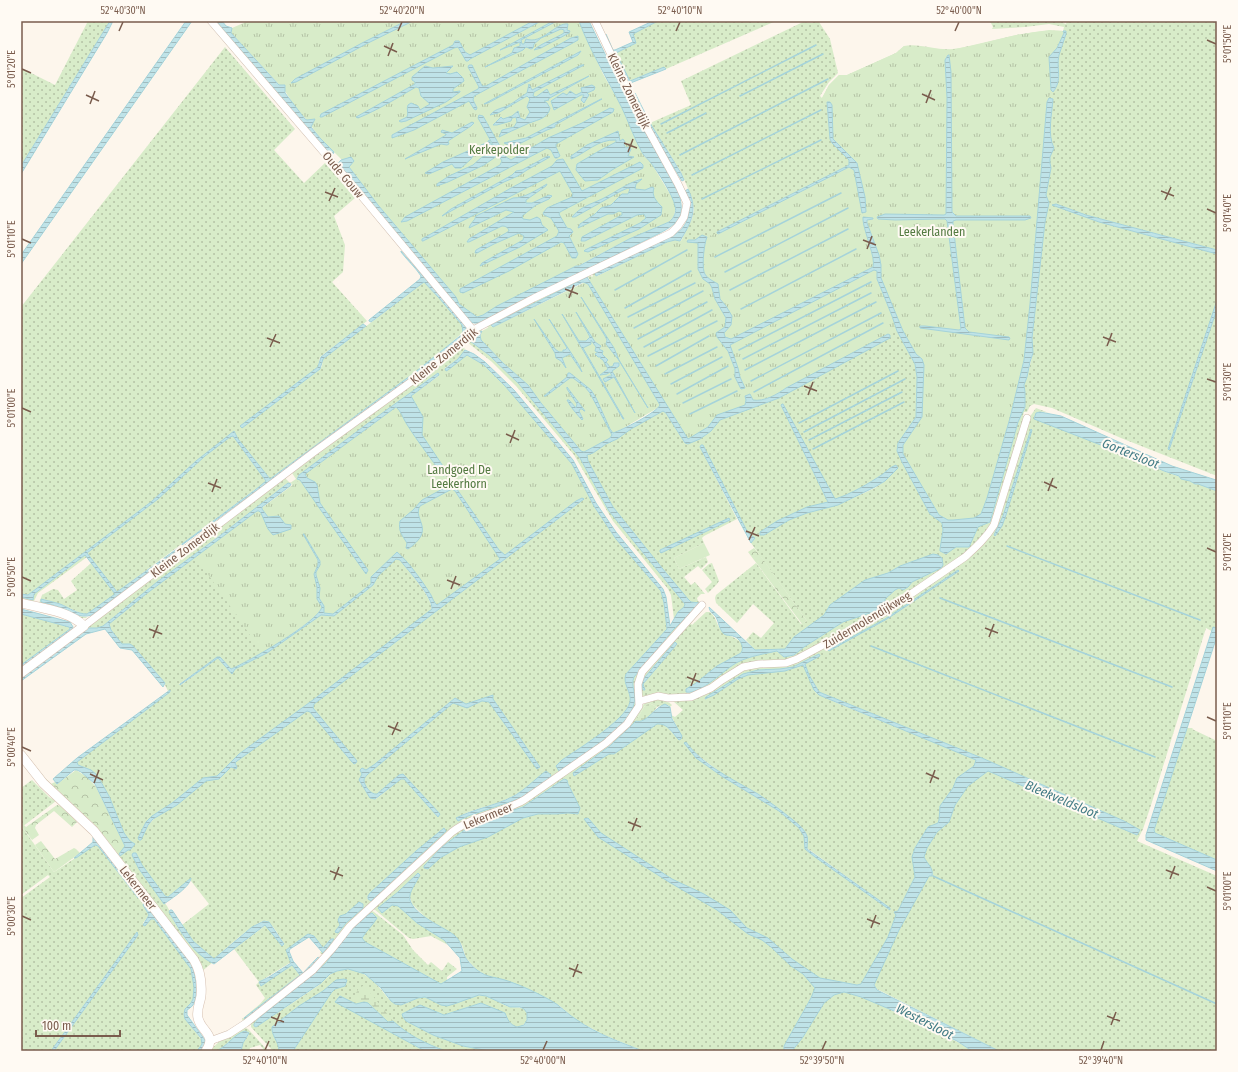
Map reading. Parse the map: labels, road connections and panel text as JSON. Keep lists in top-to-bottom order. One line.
{"streets":{"street":["Kleine Zomerdijk","Oude Gouw","Zuidermolendijkweg","Lekermeer"]},"crossings":[["Kleine Zomerdijk","Oude Gouw"],["Zuidermolendijkweg","Lekermeer"]],"water":["Gortersloot","Bleekveldsloot","Westersloot"],"parks":["Kerkepolder","Leekerlanden","Landgoed De Leekerhorn"],"scale_bar":"100 m","coordinates":["52°40'30\"N","52°40'20\"N","52°40'10\"N","52°40'00\"N","5°01'50\"E","5°01'20\"E","5°01'40\"E","5°01'10\"E","5°01'30\"E","5°01'00\"E","5°00'50\"E","5°00'40\"E","5°00'30\"E","52°39'50\"N","52°39'40\"N"]}
